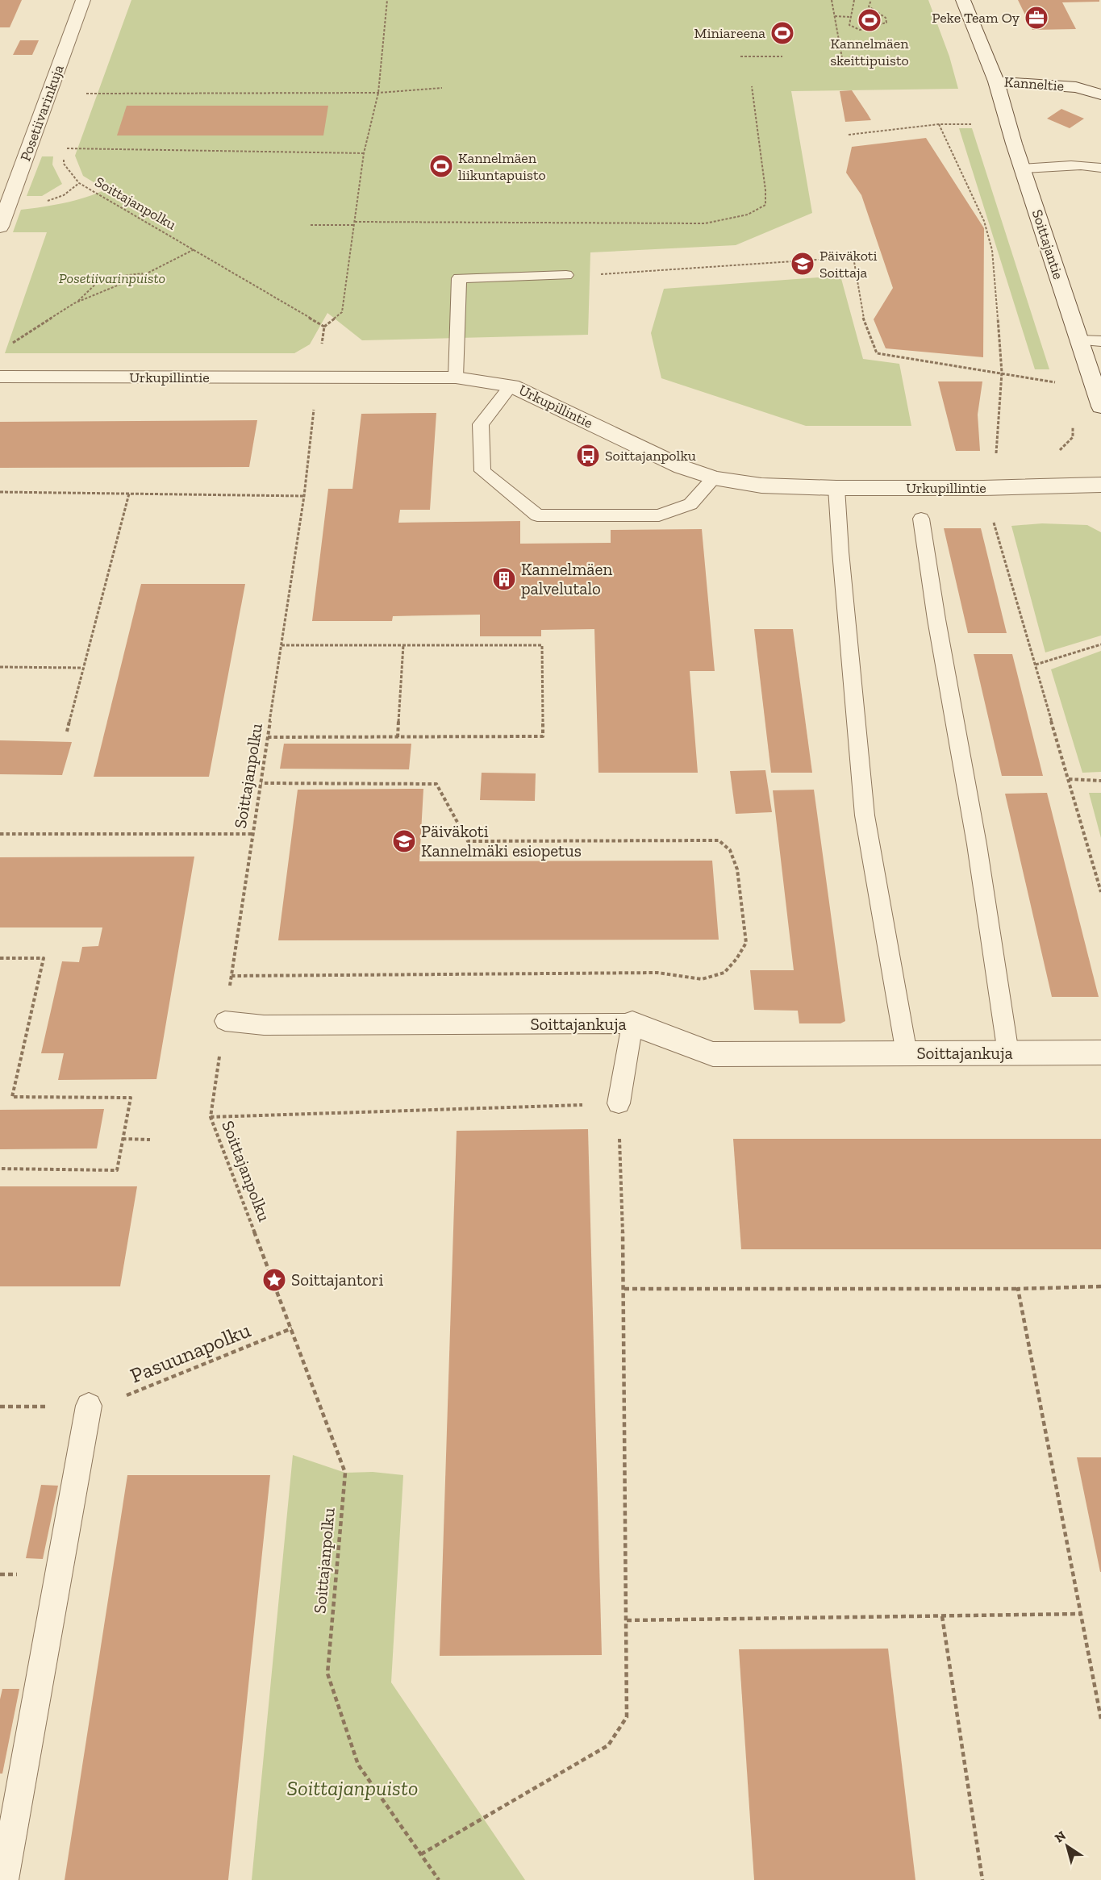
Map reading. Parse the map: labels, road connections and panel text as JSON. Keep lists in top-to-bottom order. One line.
{"streets":{"street":["Kanneltie","Posetiivarinkuja","Soittajantie","Urkupillintie","Soittajankuja"],"path":["Soittajanpolku","Pasuunapolku"]},"crossings":[["Kanneltie","Soittajantie"],["Soittajanpolku","Soittajankuja"],["Soittajanpolku","Pasuunapolku"]],"parks":["Posetiivarinpuisto","Soittajanpuisto"],"places":{"office":["Peke Team Oy"],"sports":["Kannelmäen skeittipuisto","Miniareena","Kannelmäen liikuntapuisto"],"school or university":["Päiväkoti Soittaja","Päiväkoti Kannelmäki esiopetus"],"bus stop":["Soittajanpolku"],"building":["Kannelmäen palvelutalo"],"place":["Soittajantori"]},"north":"top left"}
